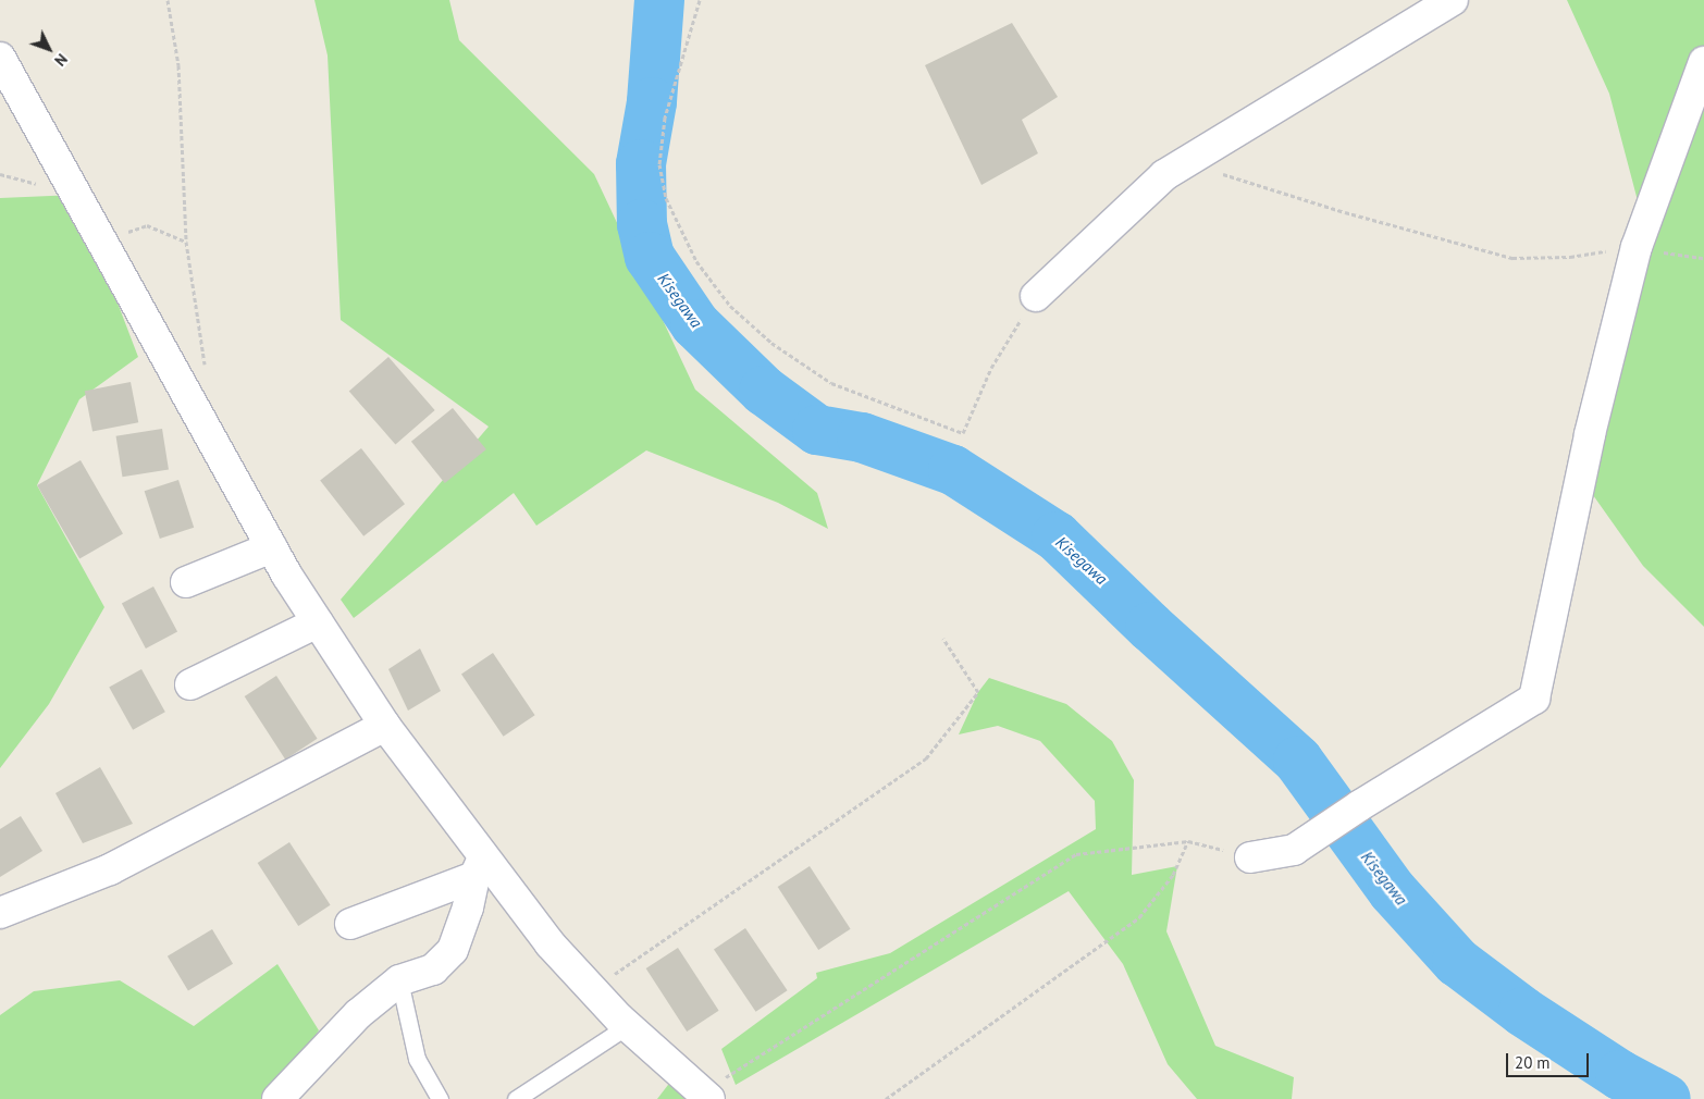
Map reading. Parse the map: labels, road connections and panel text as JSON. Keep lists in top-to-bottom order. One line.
{"water":["Kisegawa"],"scale_bar":"20 m","north":"bottom right"}
